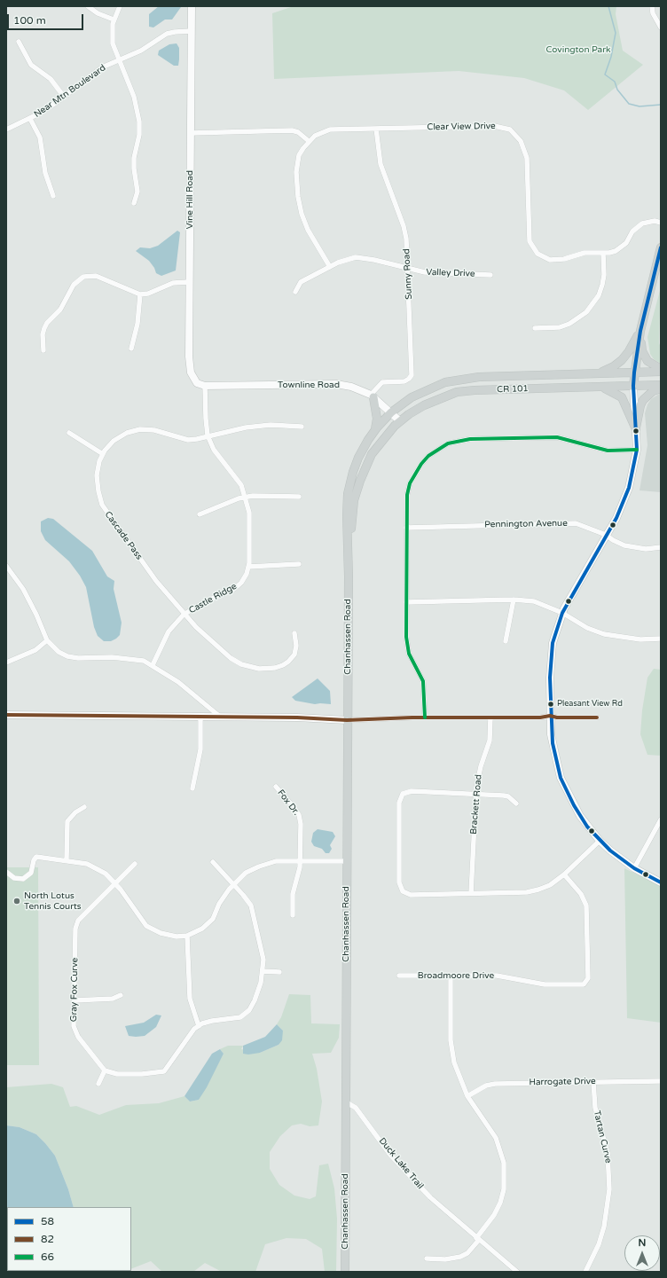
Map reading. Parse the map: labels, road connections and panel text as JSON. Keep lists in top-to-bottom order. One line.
{"streets":{"main road":["CR 101","Chanhassen Road"],"street":["Near Mtn Boulevard","Clear View Drive","Vine Hill Road","Valley Drive","Sunny Road","Townline Road","Pennington Avenue","Cascade Pass","Castle Ridge","Fox Dr.","Brackett Road","Broadmoore Drive","Gray Fox Curve","Harrogate Drive","Tartan Curve","Duck Lake Trail"]},"crossings":[["Near Mtn Boulevard","Vine Hill Road"],["Clear View Drive","Sunny Road"],["Vine Hill Road","Townline Road"],["Vine Hill Road","Castle Ridge"],["Valley Drive","Sunny Road"],["Sunny Road","Townline Road"],["Townline Road","CR 101"],["Townline Road","Castle Ridge"],["CR 101","Chanhassen Road"],["Cascade Pass","Castle Ridge"],["Chanhassen Road","Duck Lake Trail"],["Harrogate Drive","Tartan Curve"]],"parks":["Covington Park"],"places":["Pleasant View Rd","North Lotus Tennis Courts"],"lines":["transit line 58","transit line 66","transit line 82"],"legend":["58","82","66"],"scale_bar":"100 m","north":"top"}
